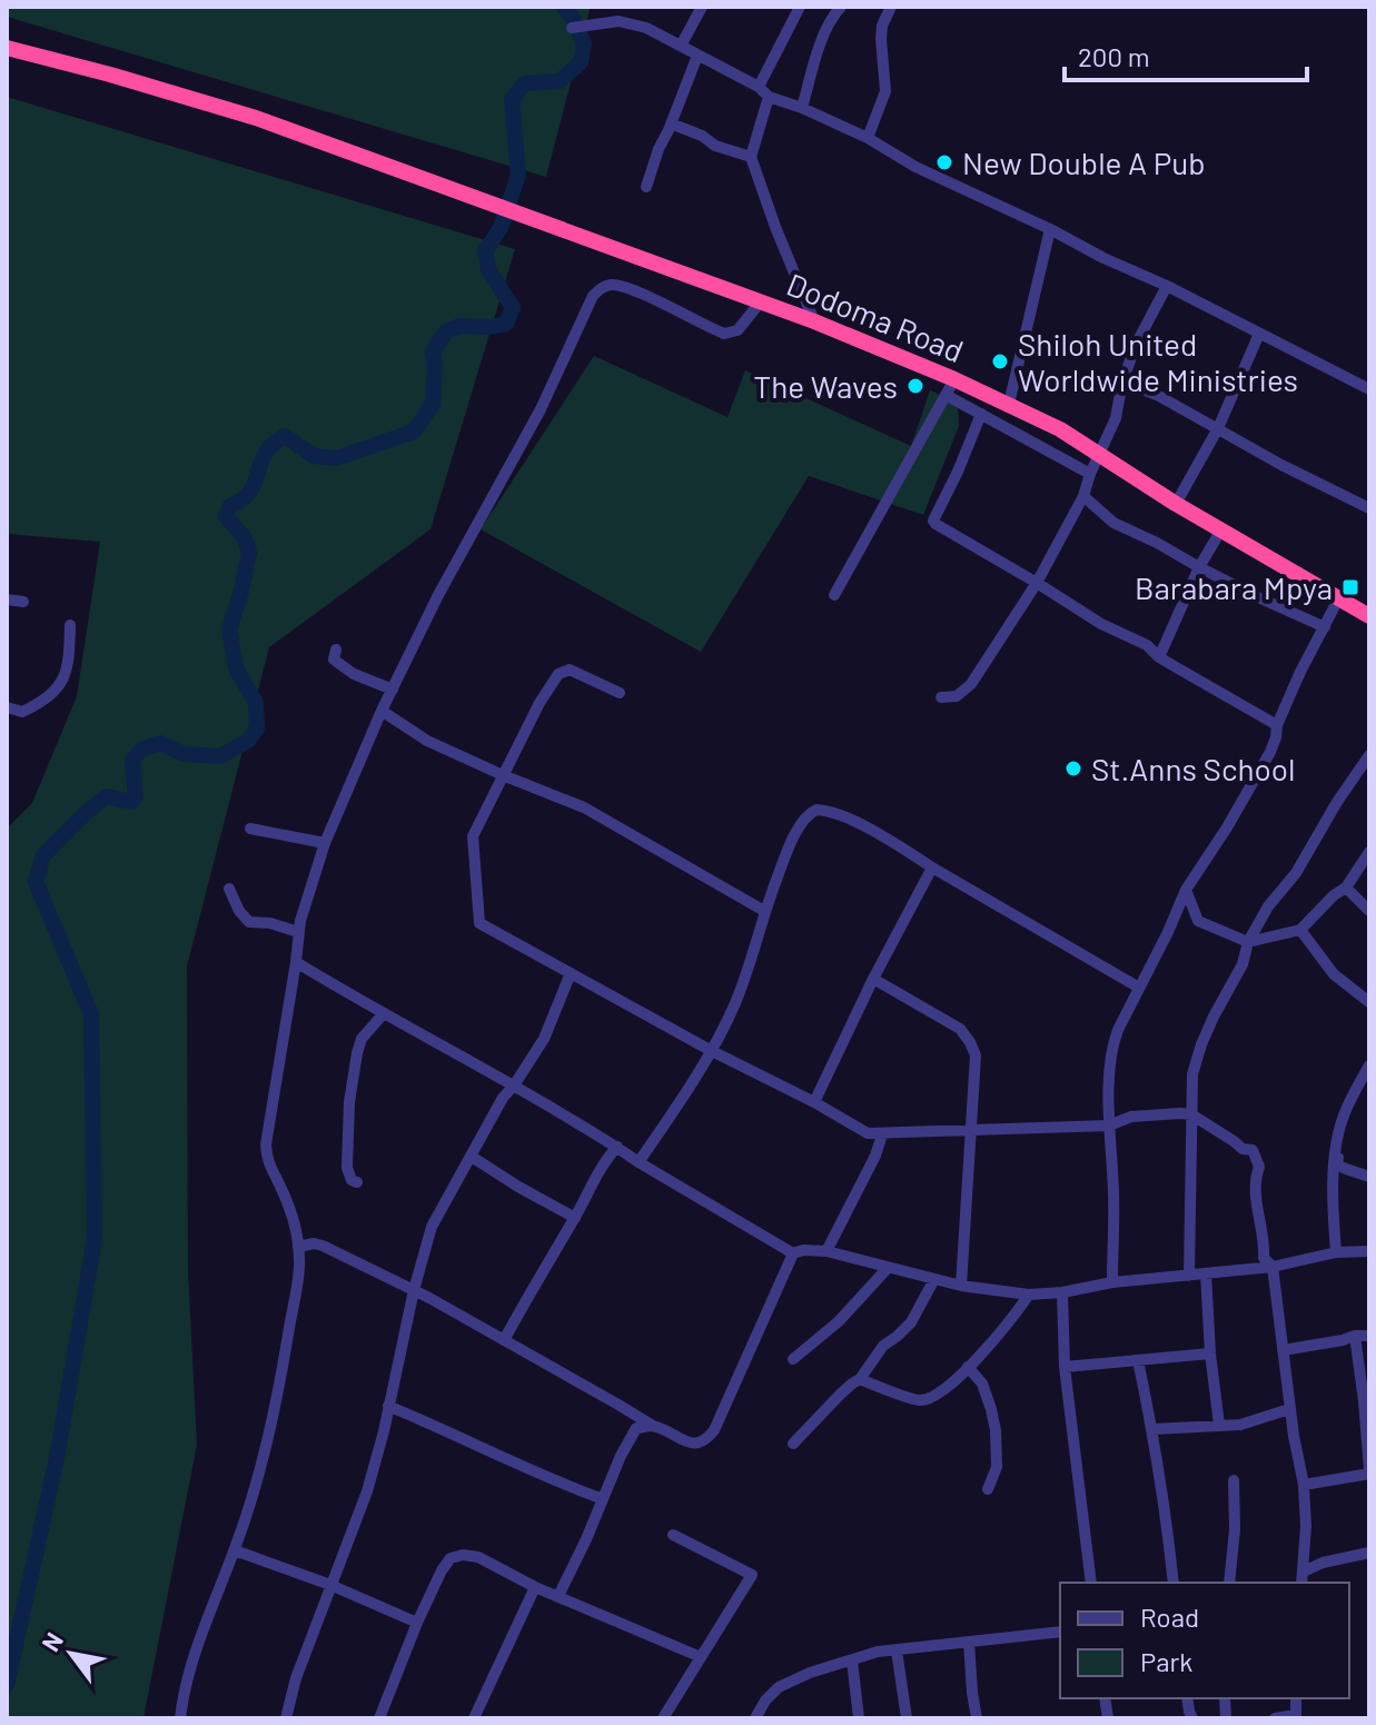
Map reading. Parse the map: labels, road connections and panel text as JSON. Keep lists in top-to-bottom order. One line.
{"streets":{"highway":["Dodoma Road"]},"places":{"other":["New Double A Pub","Shiloh United Worldwide Ministries","The Waves","St.Anns School"],"transit":["Barabara Mpya"]},"legend":["Road","Park"],"scale_bar":"200 m","north":"top left"}
